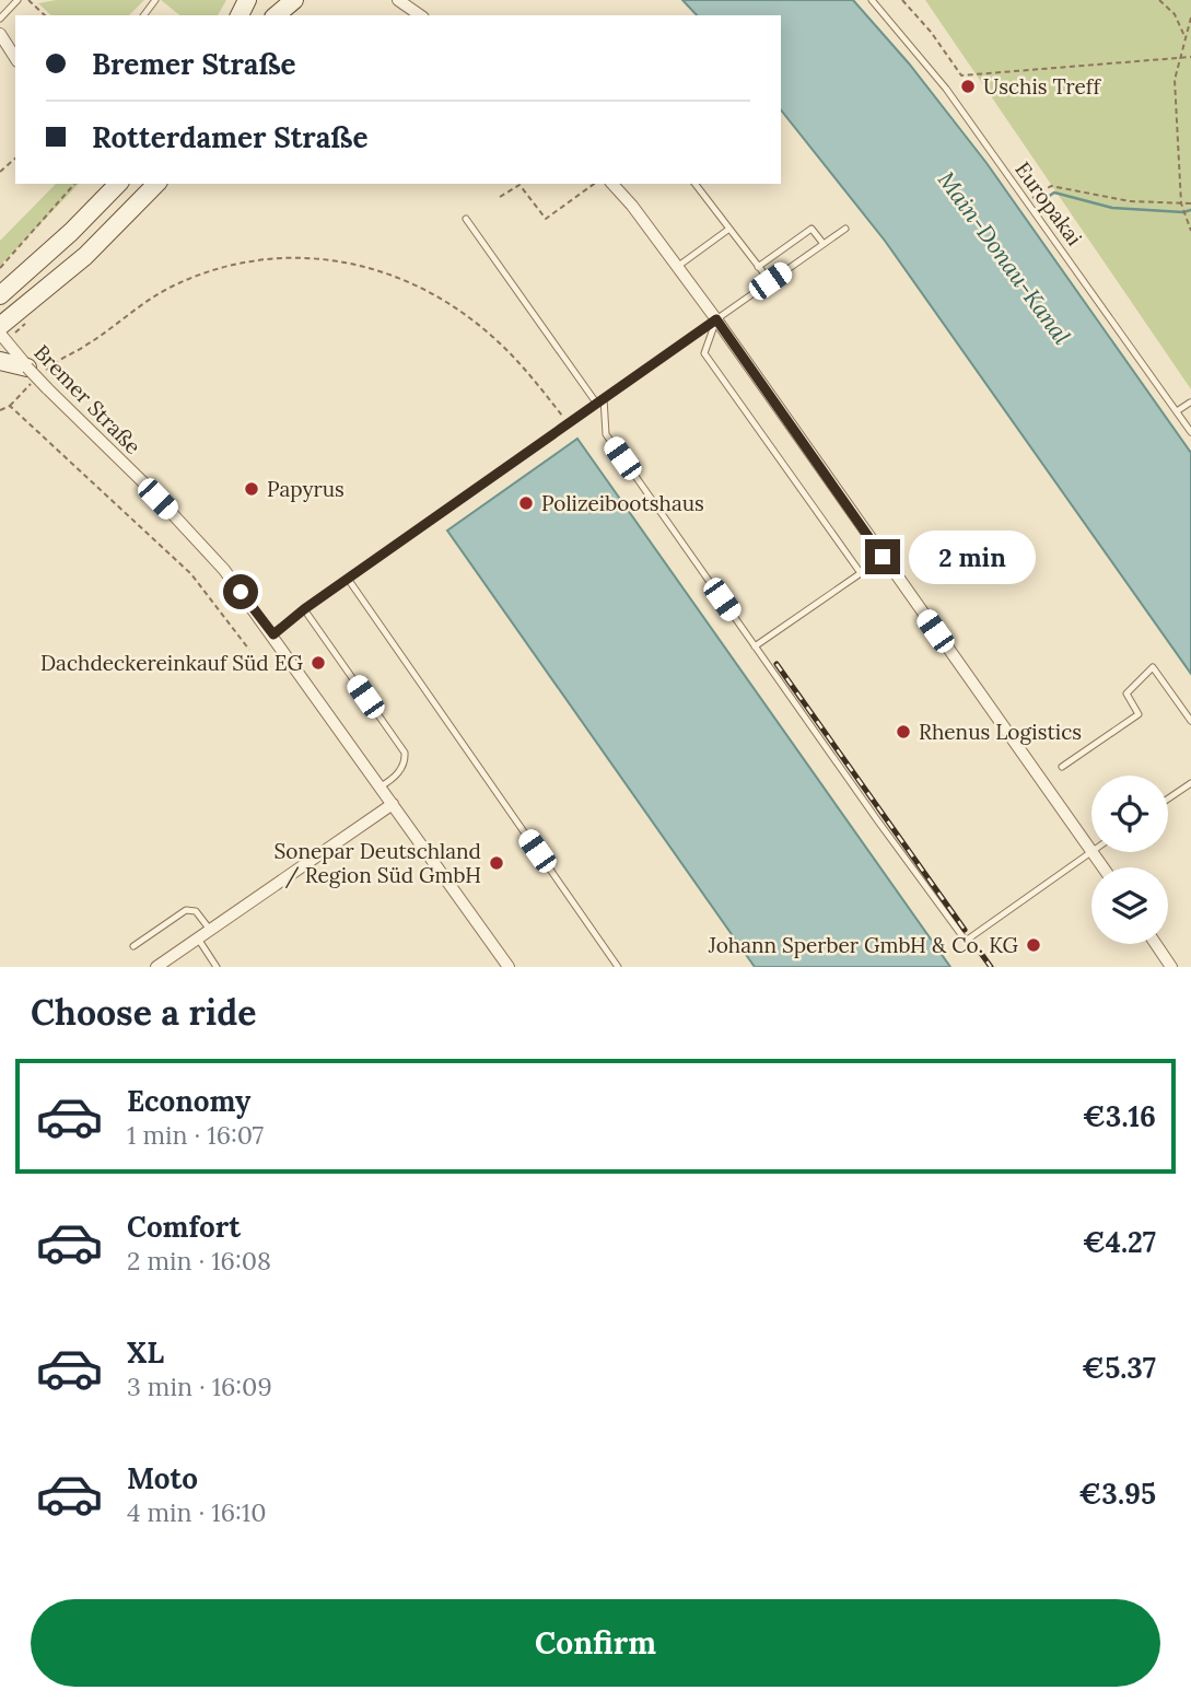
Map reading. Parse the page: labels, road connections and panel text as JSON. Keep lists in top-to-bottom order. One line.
{"streets":{"street":["Bremer Straße"],"lane":["Europakai"]},"water":["Main-Donau-Kanal"],"places":["Uschis Treff","Papyrus","Polizeibootshaus","Dachdeckereinkauf Süd EG","Rhenus Logistics","Sonepar Deutschland / Region Süd GmbH","Johann Sperber GmbH & Co. KG"],"page":{"banner":["Bremer Straße","Rotterdamer Straße"],"bubble":"2 min","heading":"Choose a ride","list":[{"name":"Economy","note":"1 min · 16:07","value":"€3.16"},{"name":"Comfort","note":"2 min · 16:08","value":"€4.27"},{"name":"XL","note":"3 min · 16:09","value":"€5.37"},{"name":"Moto","note":"4 min · 16:10","value":"€3.95"}],"buttons":"Confirm"}}
